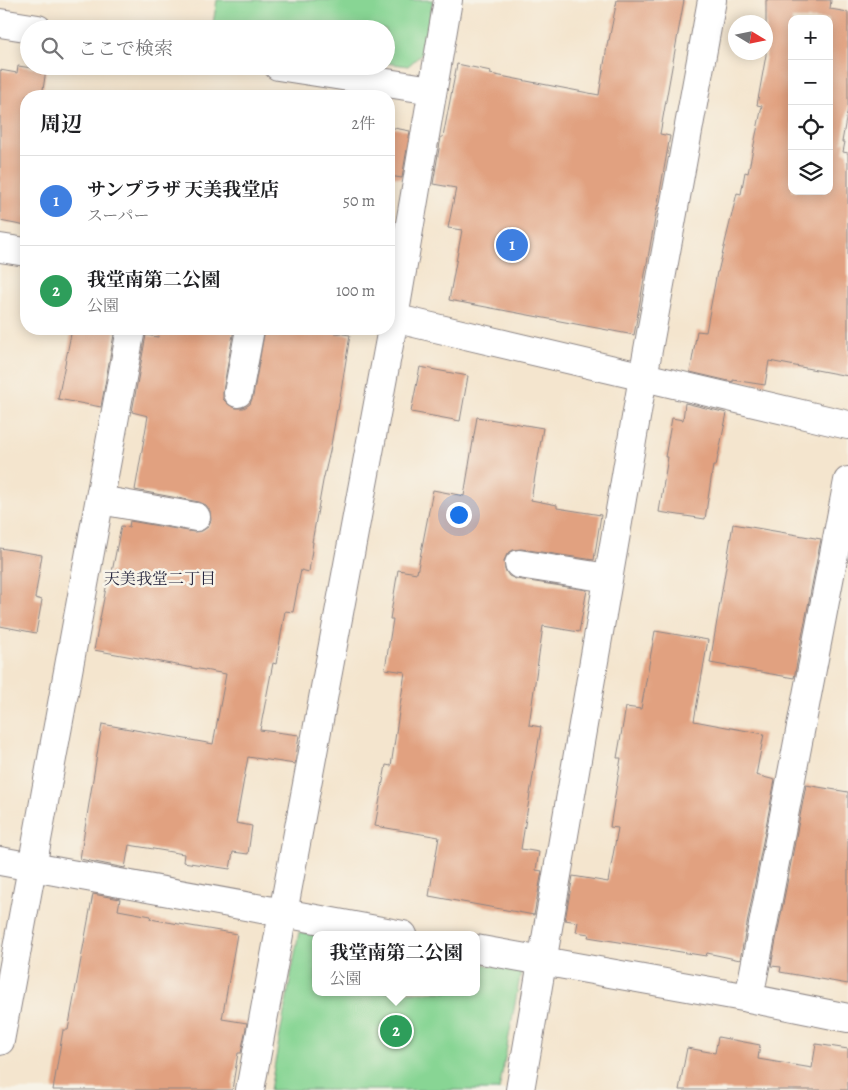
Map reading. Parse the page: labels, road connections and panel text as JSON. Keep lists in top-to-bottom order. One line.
{"districts":["天美我堂二丁目"],"north":"right","page":{"map_buttons":["+","−"],"search":"ここで検索","heading":["周辺","2件"],"list":[{"mark":"1","name":"サンプラザ 天美我堂店","note":"スーパー","value":"50 m"},{"mark":"2","name":"我堂南第二公園","note":"公園","value":"100 m"}],"pins":["1","2"],"popup":["我堂南第二公園","公園"]}}
